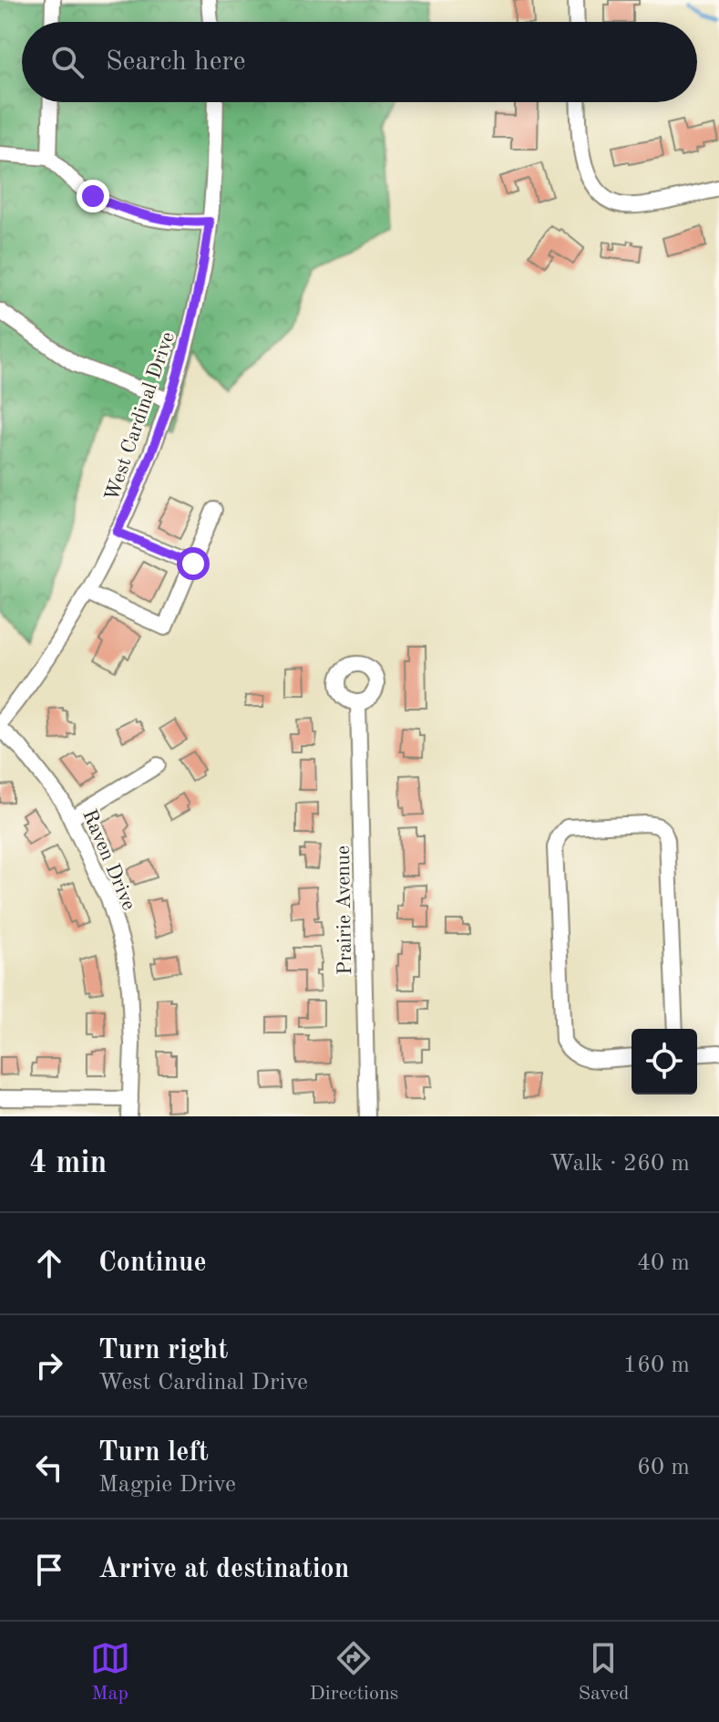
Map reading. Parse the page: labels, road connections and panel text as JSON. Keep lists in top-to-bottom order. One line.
{"streets":{"street":["West Cardinal Drive","Raven Drive","Prairie Avenue"]},"page":{"search":"Search here","heading":["4 min","Walk · 260 m"],"list":[["Continue","40 m"],["Turn right","West Cardinal Drive","160 m"],["Turn left","Magpie Drive","60 m"],"Arrive at destination"],"nav":["Map","Directions","Saved"]}}
